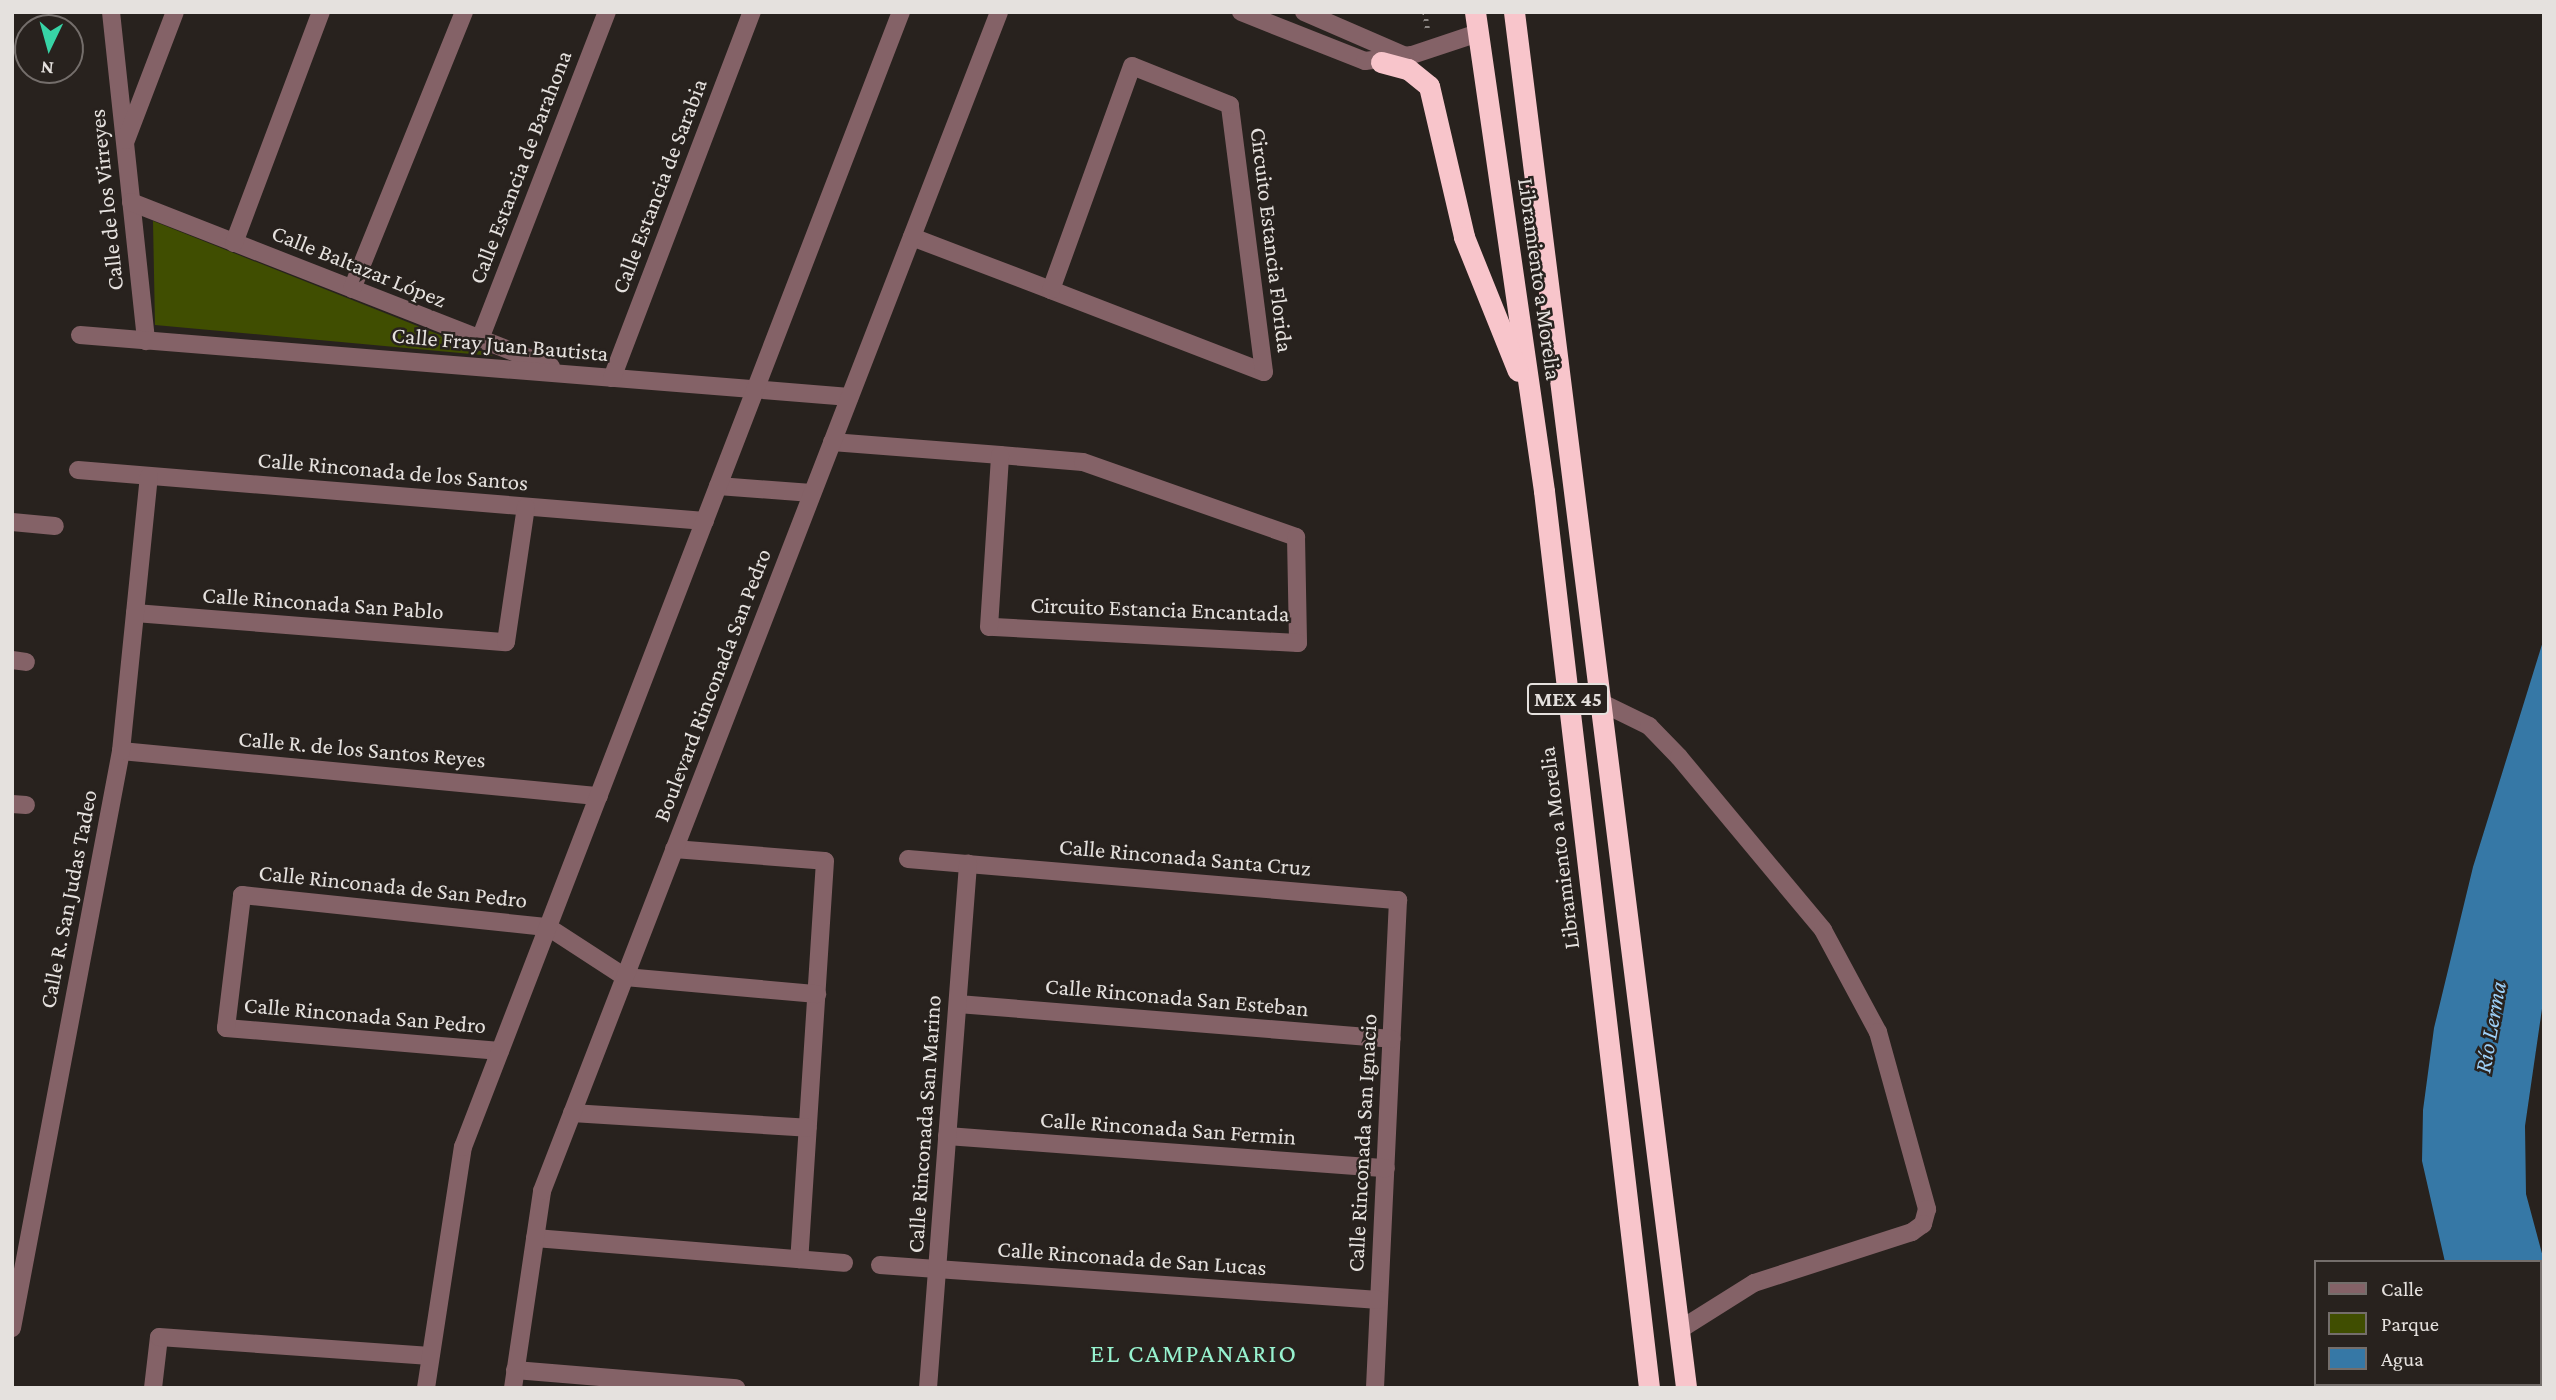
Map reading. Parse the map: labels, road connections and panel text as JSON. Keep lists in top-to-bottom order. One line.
{"streets":{"highway":["Libramiento a Morelia","MEX 45"],"street":["Calle Estancia de Barahona","Calle Estancia de Sarabia","Calle de los Virreyes","Circuito Estancia Florida","Calle Baltazar López","Calle Fray Juan Bautista","Calle Rinconada de los Santos","Calle Rinconada San Pablo","Circuito Estancia Encantada","Boulevard Rinconada San Pedro","Calle R. de los Santos Reyes","Calle Rinconada Santa Cruz","Calle Rinconada de San Pedro","Calle R. San Judas Tadeo","Calle Rinconada San Esteban","Calle Rinconada San Pedro","Calle Rinconada San Marino","Calle Rinconada San Fermin","Calle Rinconada San Ignacio","Calle Rinconada de San Lucas"]},"crossings":[["Calle Estancia de Barahona","Calle Baltazar López"],["Calle Estancia de Sarabia","Calle Fray Juan Bautista"],["Calle de los Virreyes","Calle Baltazar López"],["Calle de los Virreyes","Calle Fray Juan Bautista"],["Circuito Estancia Florida","Boulevard Rinconada San Pedro"],["Calle Baltazar López","Calle Fray Juan Bautista"],["Calle Fray Juan Bautista","Boulevard Rinconada San Pedro"],["Calle Rinconada de los Santos","Calle Rinconada San Pablo"],["Calle Rinconada de los Santos","Calle R. San Judas Tadeo"],["Calle Rinconada San Pablo","Calle R. San Judas Tadeo"],["Circuito Estancia Encantada","Boulevard Rinconada San Pedro"],["Calle R. de los Santos Reyes","Calle R. San Judas Tadeo"],["Calle Rinconada Santa Cruz","Calle Rinconada San Marino"],["Calle Rinconada Santa Cruz","Calle Rinconada San Ignacio"],["Calle Rinconada de San Pedro","Calle Rinconada San Pedro"],["Calle Rinconada San Esteban","Calle Rinconada San Marino"],["Calle Rinconada San Esteban","Calle Rinconada San Ignacio"],["Calle Rinconada San Marino","Calle Rinconada San Fermin"],["Calle Rinconada San Marino","Calle Rinconada de San Lucas"],["Calle Rinconada San Fermin","Calle Rinconada San Ignacio"],["Calle Rinconada San Ignacio","Calle Rinconada de San Lucas"]],"districts":["EL CAMPANARIO"],"water":["Río Lerma"],"legend":["Calle","Parque","Agua"],"north":"bottom"}
